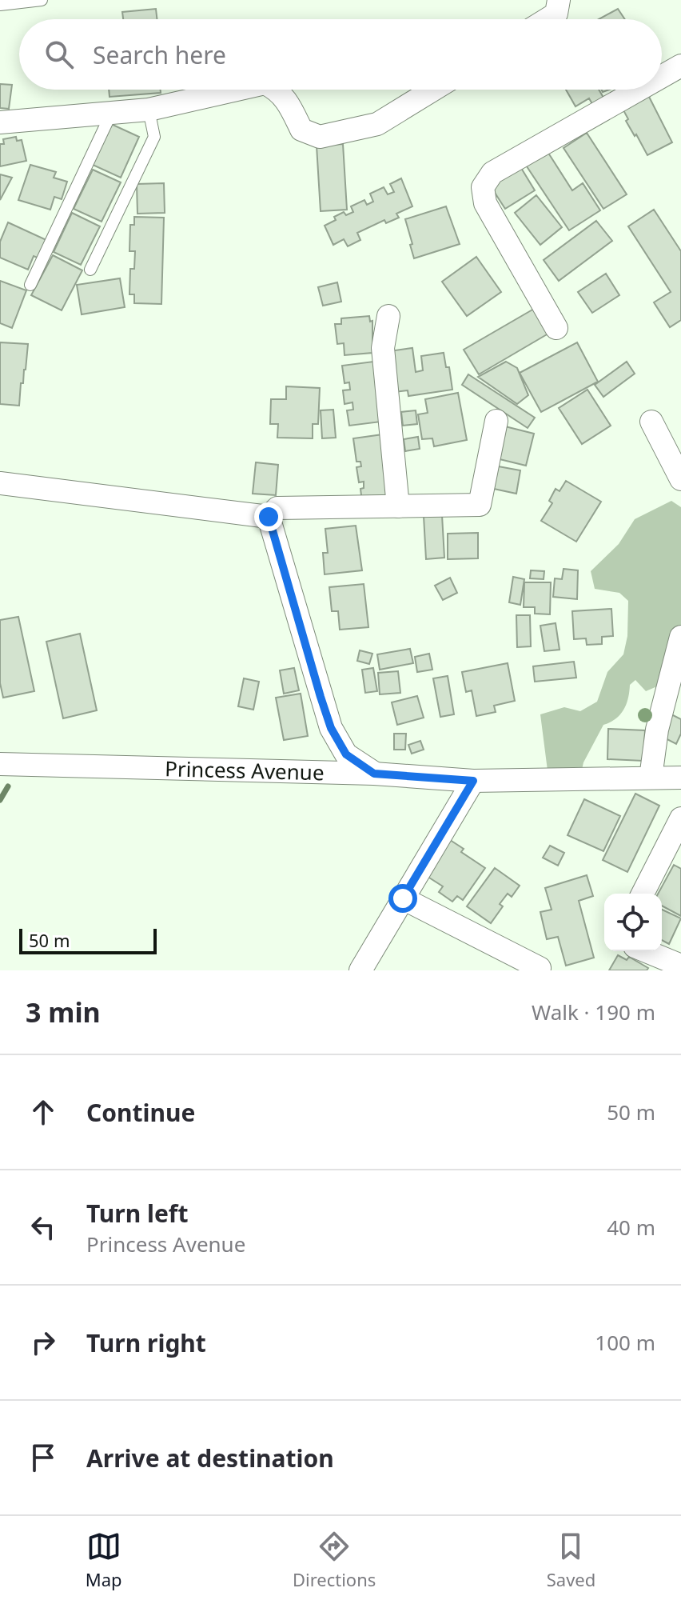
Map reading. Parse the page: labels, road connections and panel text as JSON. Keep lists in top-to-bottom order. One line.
{"streets":{"street":["Princess Avenue"]},"scale_bar":"50 m","page":{"search":"Search here","scale":"50 m","heading":["3 min","Walk · 190 m"],"list":[["Continue","50 m"],["Turn left","Princess Avenue","40 m"],["Turn right","100 m"],"Arrive at destination"],"nav":["Map","Directions","Saved"]}}
